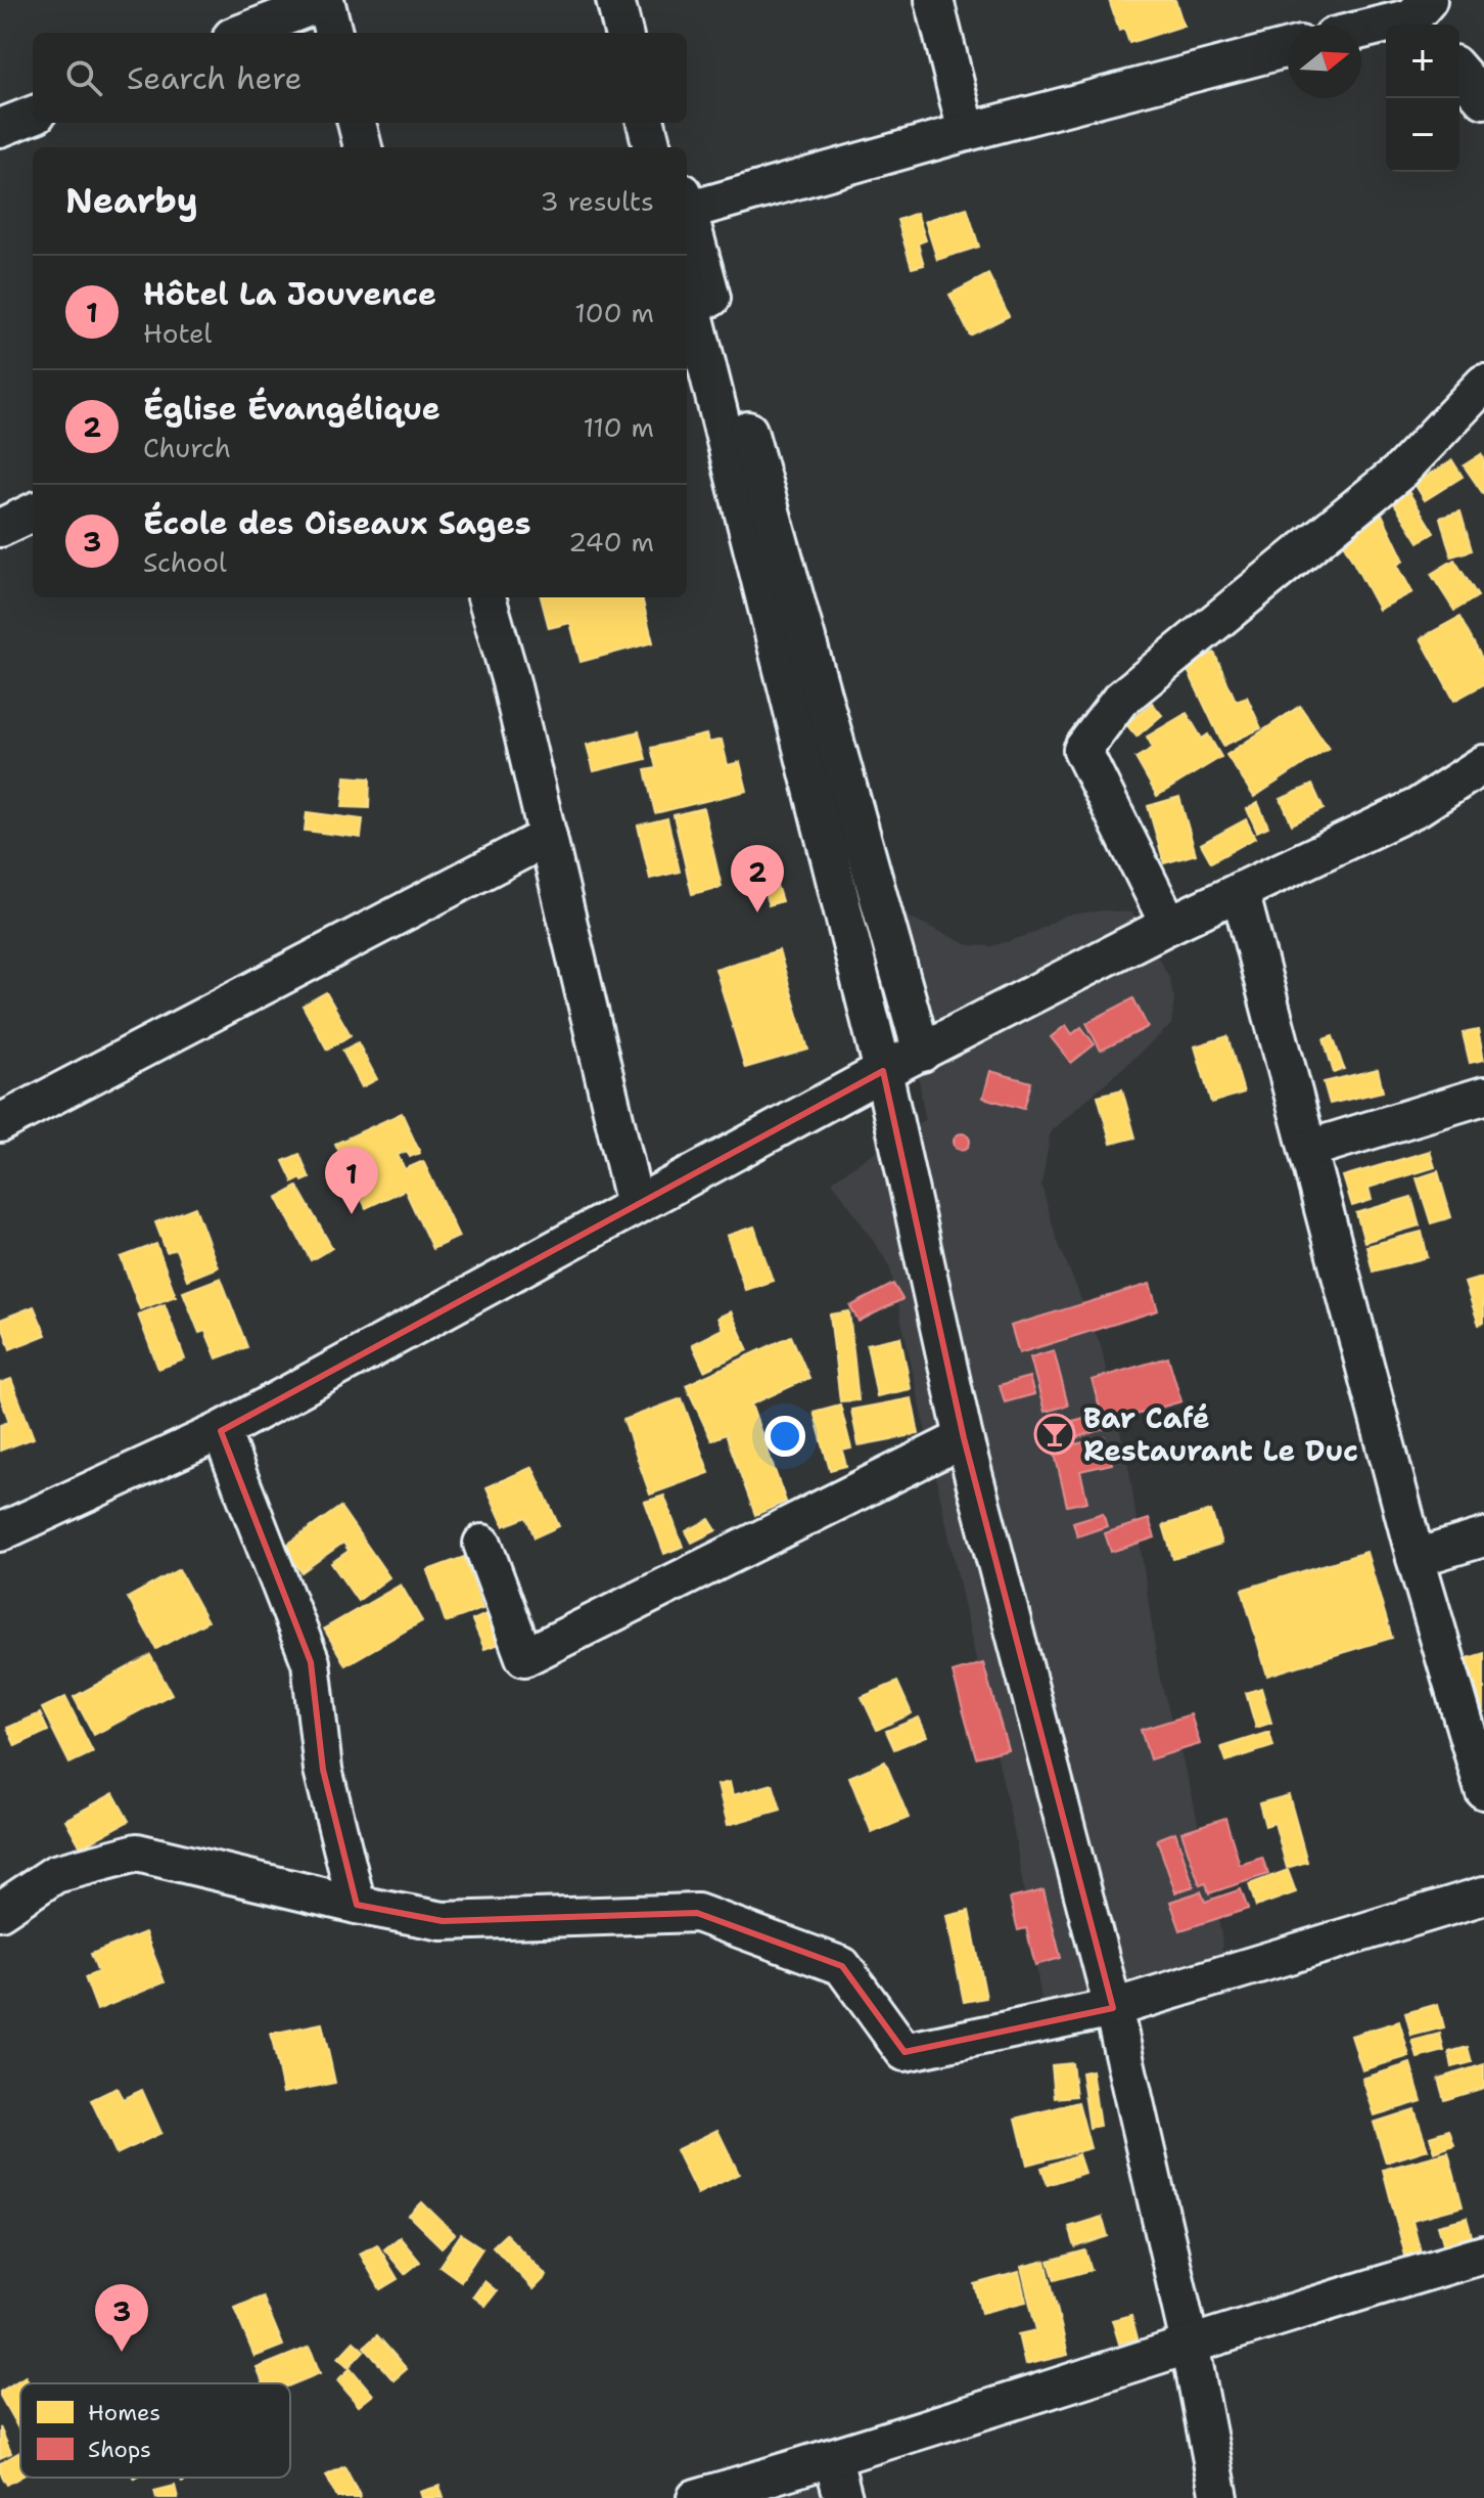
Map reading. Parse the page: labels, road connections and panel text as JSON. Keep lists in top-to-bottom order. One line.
{"places":{"bar":["Bar Café Restaurant Le Duc"]},"legend":["Homes","Shops"],"north":"right","page":{"map_buttons":["+","−"],"search":"Search here","heading":["Nearby","3 results"],"list":[{"mark":"1","name":"Hôtel La Jouvence","note":"Hotel","value":"100 m"},{"mark":"2","name":"Église Évangélique","note":"Church","value":"110 m"},{"mark":"3","name":"École des Oiseaux Sages","note":"School","value":"240 m"}],"pins":["2","1","3"]}}
